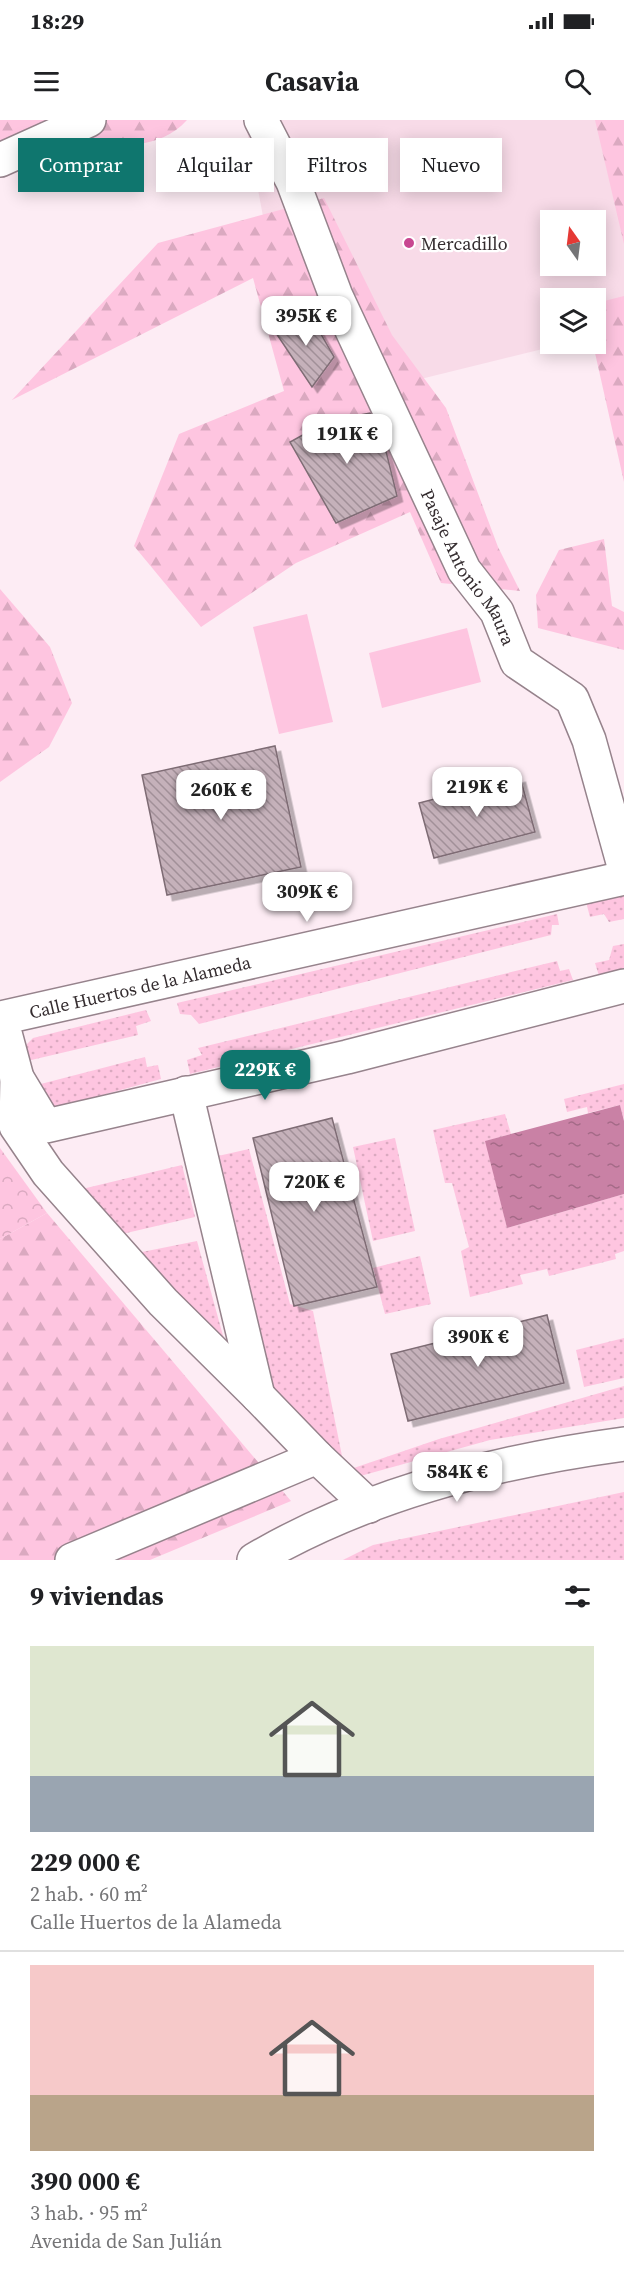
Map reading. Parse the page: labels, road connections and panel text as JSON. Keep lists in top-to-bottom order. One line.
{"streets":{"street":["Pasaje Antonio Maura","Calle Huertos de la Alameda"]},"places":["Mercadillo"],"north":"top","page":{"status":"18:29","header":"Casavia","chip":["Comprar","Alquilar","Filtros","Nuevo"],"price":["395K €","191K €","219K €","260K €","309K €","229K €","720K €","390K €","584K €"],"heading":"9 viviendas","list":[{"name":"229 000 €","note":"2 hab. · 60 m² · Calle Huertos de la Alameda"},{"name":"390 000 €","note":"3 hab. · 95 m² · Avenida de San Julián"}]}}
